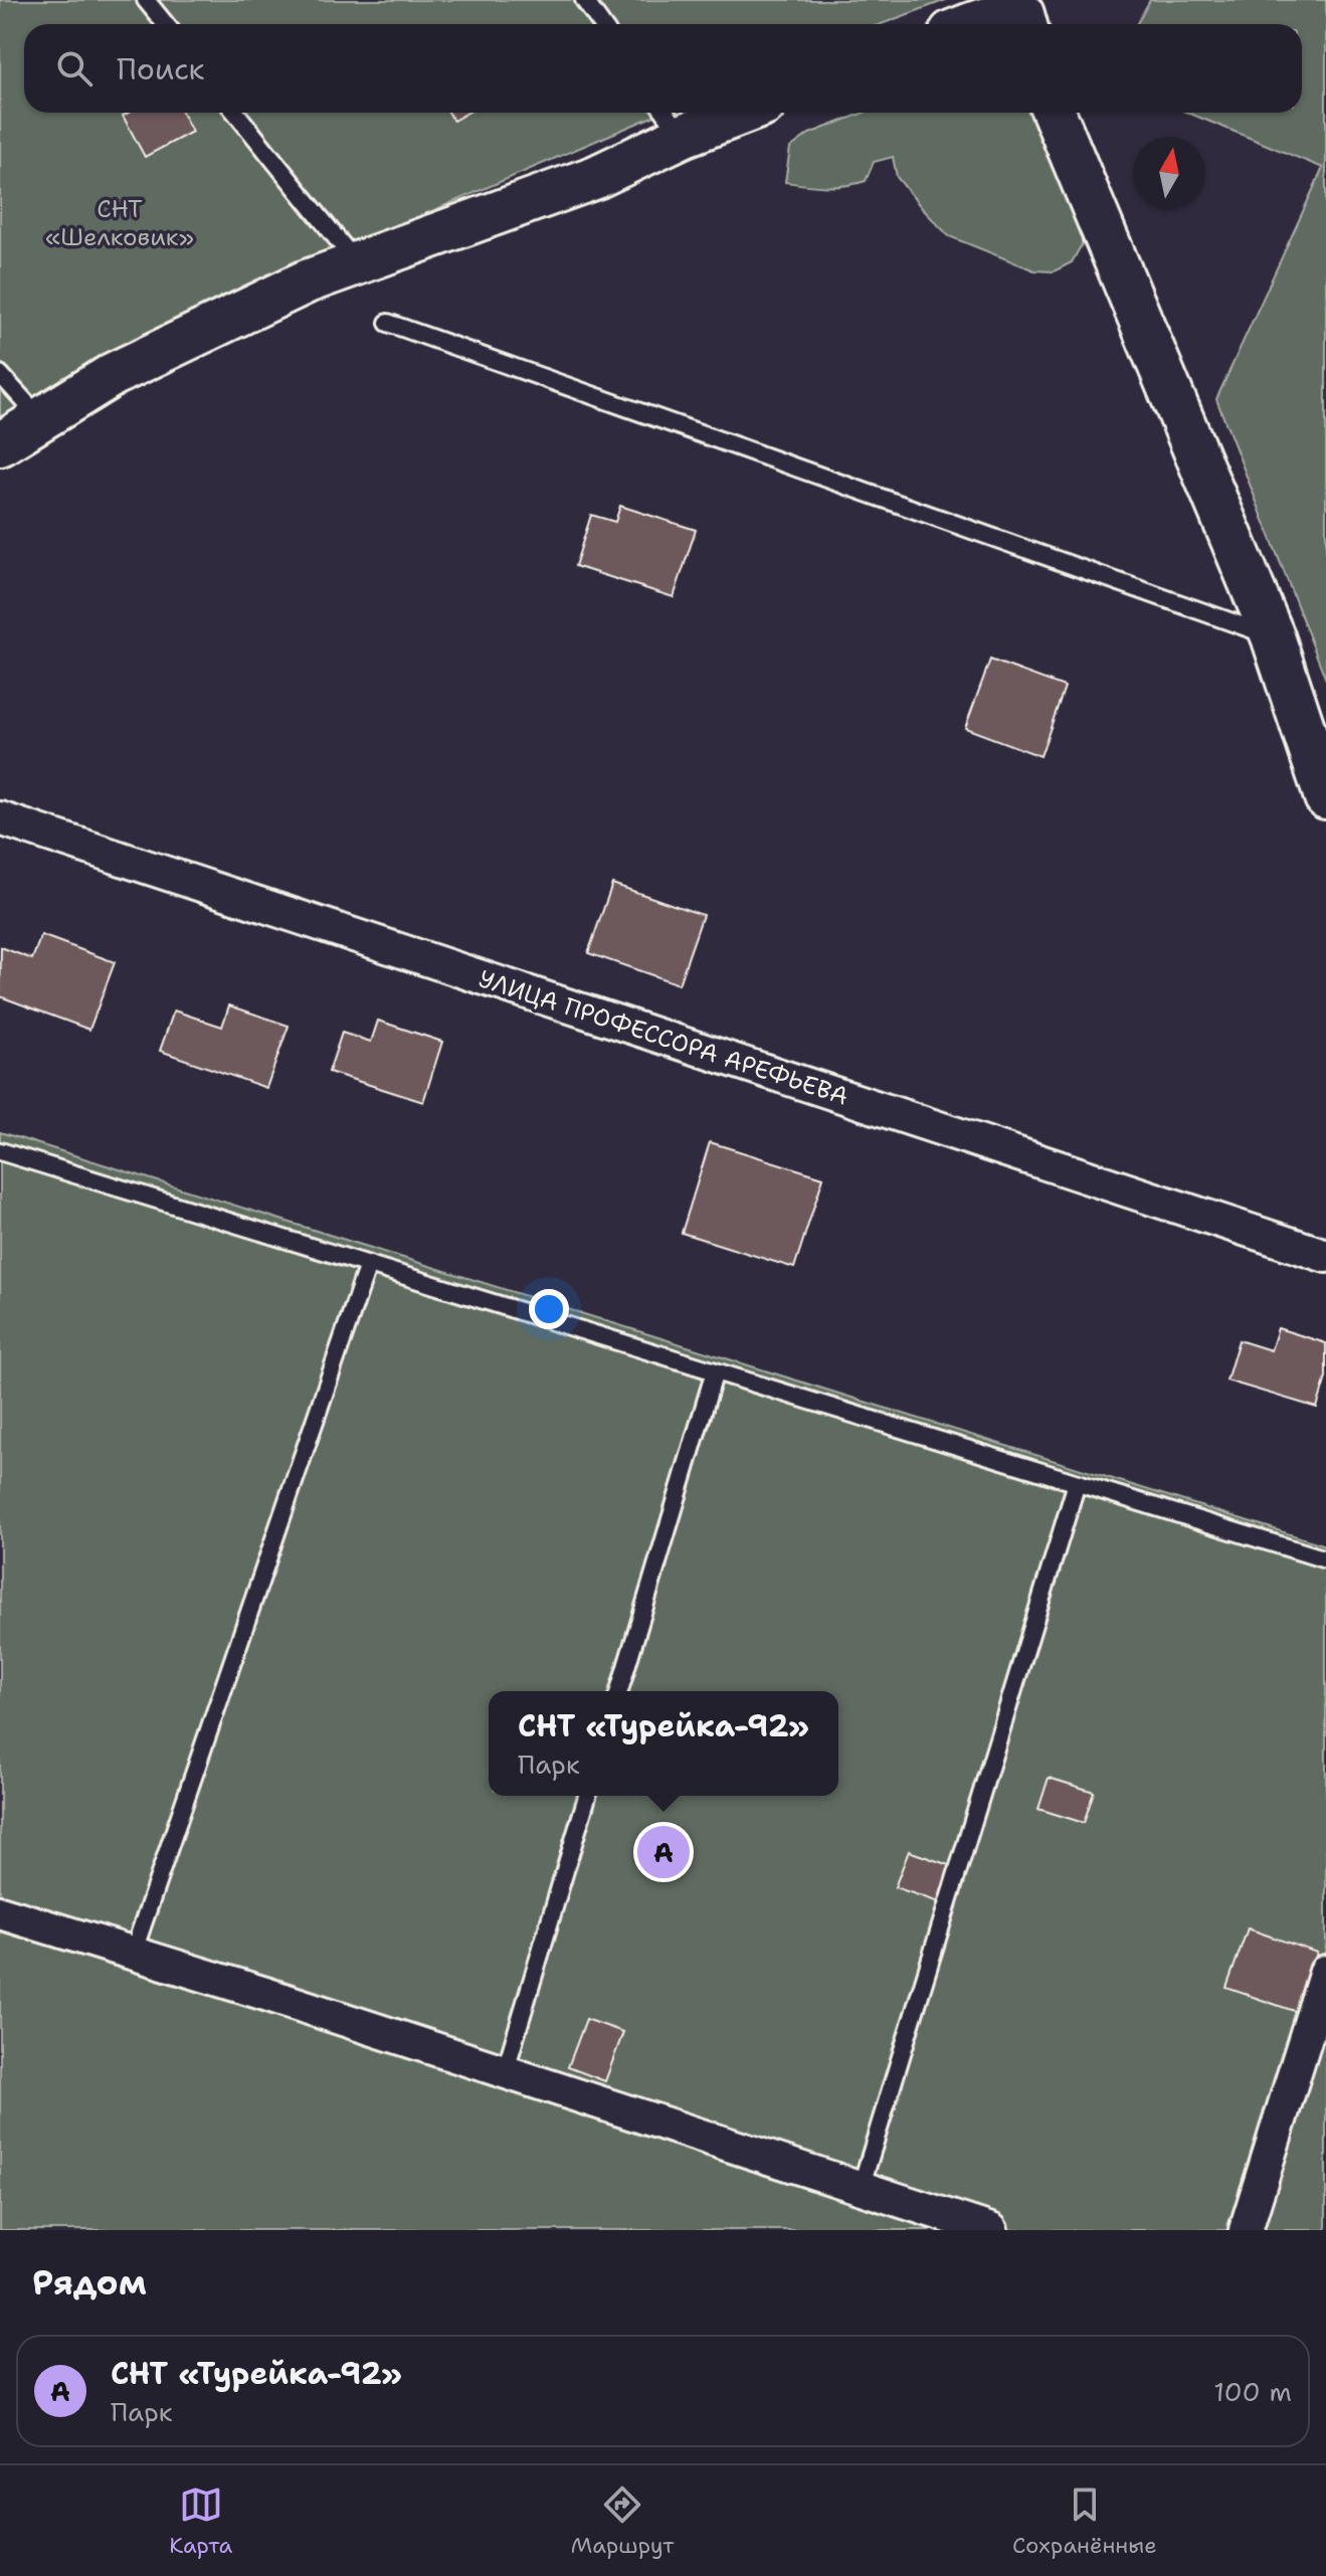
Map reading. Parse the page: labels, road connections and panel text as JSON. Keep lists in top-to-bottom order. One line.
{"streets":{"street":["УЛИЦА ПРОФЕССОРА АРЕФЬЕВА"]},"parks":["СНТ «Шелковик»"],"north":"top","page":{"search":"Поиск","popup":["СНТ «Турейка-92»","Парк"],"pins":"A","heading":"Рядом","list":[{"mark":"A","name":"СНТ «Турейка-92»","note":"Парк","value":"100 m"}],"nav":["Карта","Маршрут","Сохранённые"]}}
